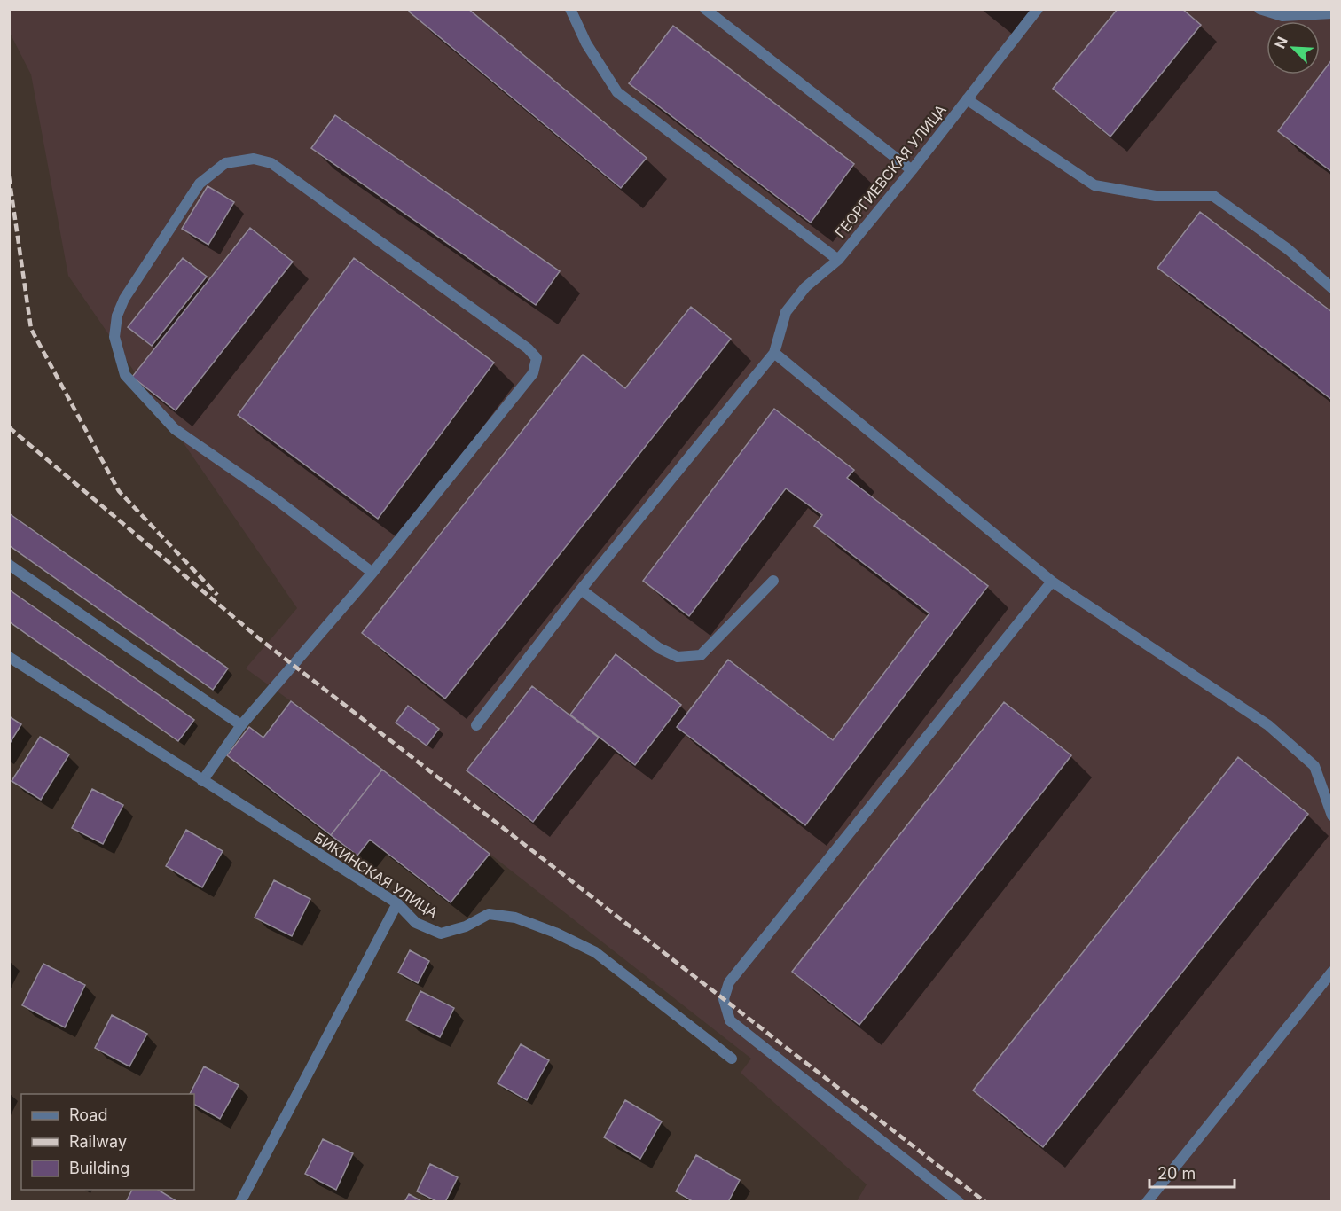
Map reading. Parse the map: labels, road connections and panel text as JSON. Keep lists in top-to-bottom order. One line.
{"streets":{"street":["ГЕОРГИЕВСКАЯ УЛИЦА","БИКИНСКАЯ УЛИЦА"]},"legend":["Road","Railway","Building"],"scale_bar":"20 m","north":"top left"}
